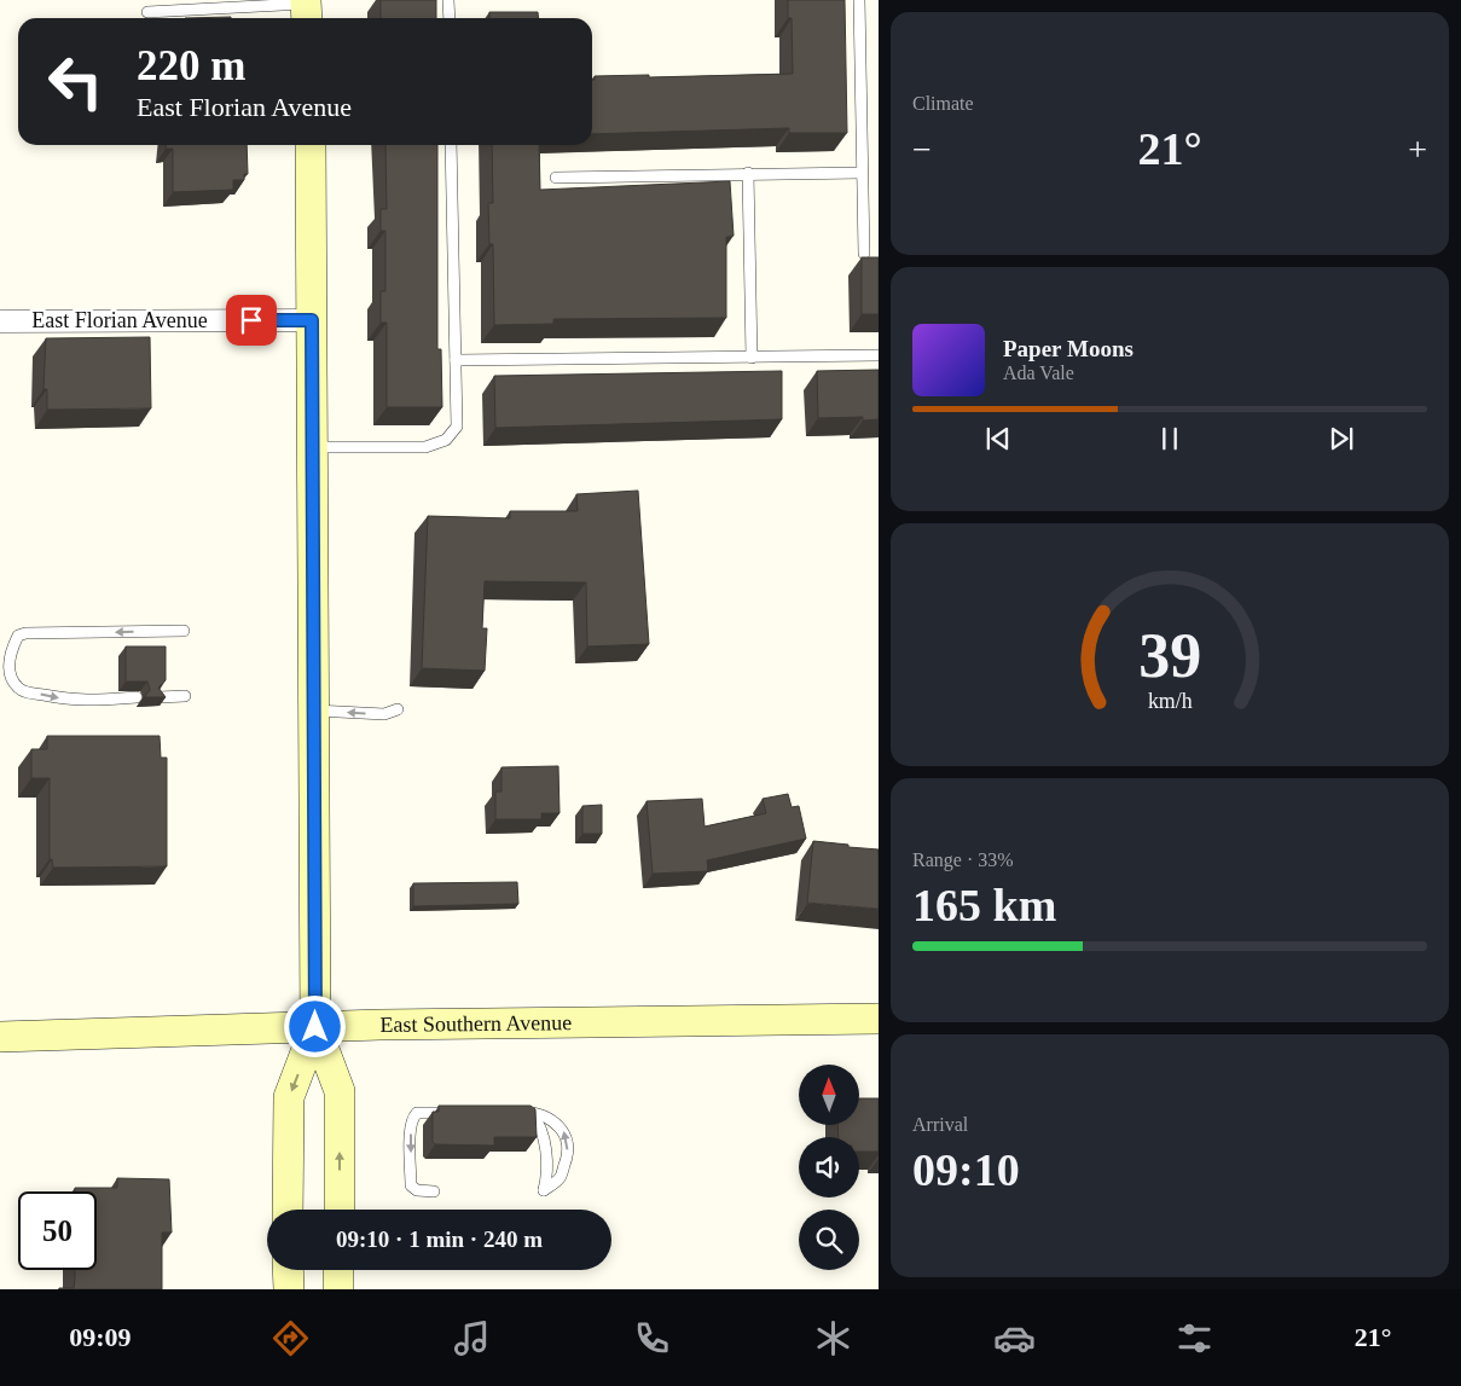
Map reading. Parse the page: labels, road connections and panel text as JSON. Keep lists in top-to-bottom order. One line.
{"streets":{"main road":["East Southern Avenue"],"street":["East Florian Avenue"]},"north":"top","page":{"tile":["Climate",["Range · 33%","165 km"],["Arrival","09:10"]],"turn":["220 m","East Florian Avenue"],"heat":["−","21°","+"],"song":["Paper Moons","Ada Vale"],"limit":"50","trip":"09:10 · 1 min · 240 m","tabs":["09:09","21°"],"gauge":["39","km/h"]}}
